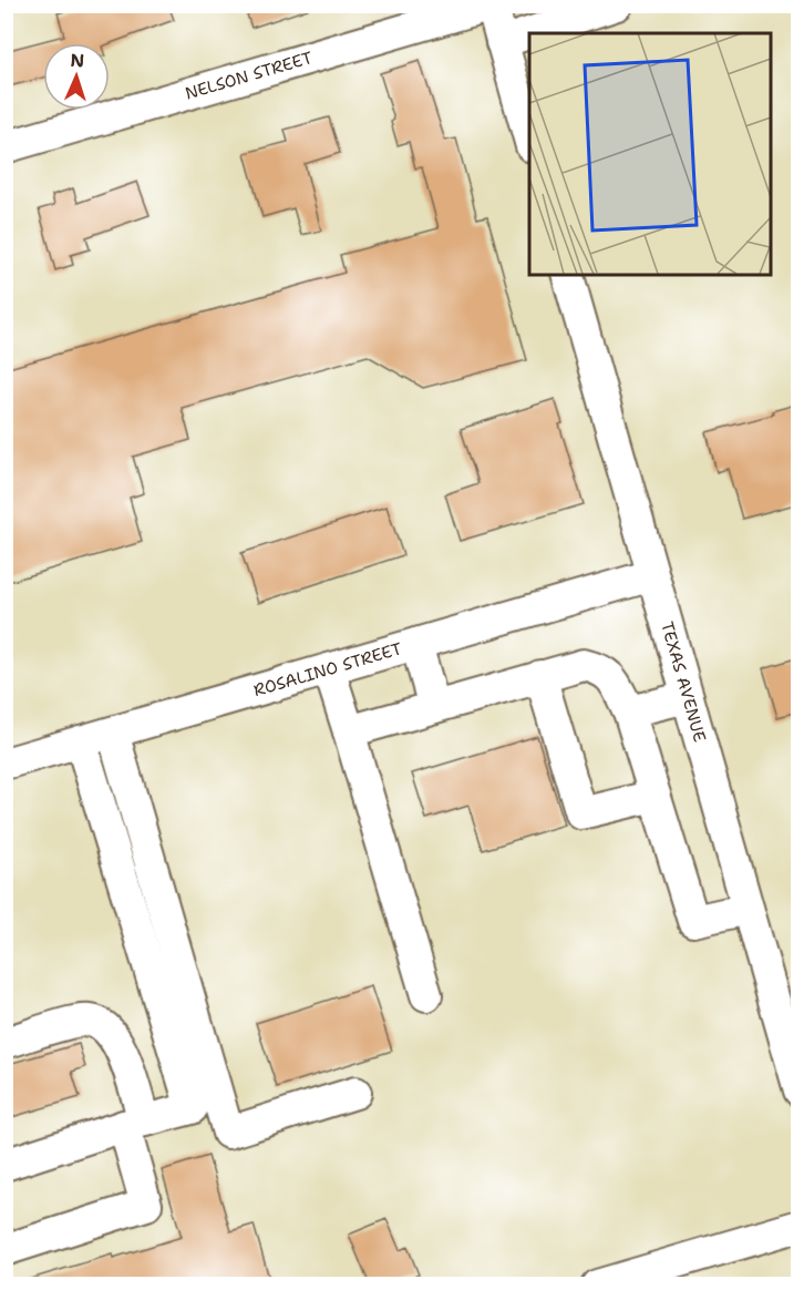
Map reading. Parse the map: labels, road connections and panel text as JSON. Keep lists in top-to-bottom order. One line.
{"streets":{"street":["NELSON STREET","ROSALINO STREET","TEXAS AVENUE"]},"crossings":[["ROSALINO STREET","TEXAS AVENUE"]],"north":"top"}
